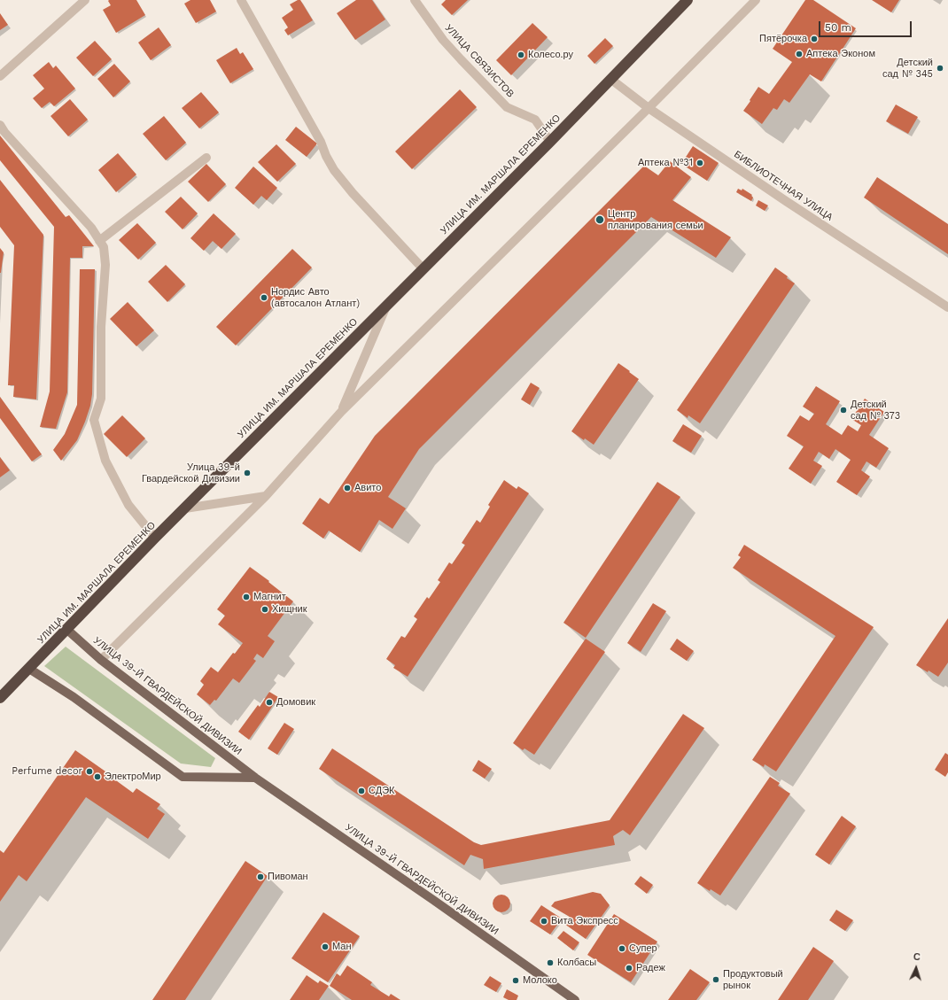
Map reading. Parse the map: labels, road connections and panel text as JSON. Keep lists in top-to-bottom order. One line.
{"streets":{"highway":["УЛИЦА ИМ. МАРШАЛА ЕРЕМЕНКО"],"main road":["УЛИЦА 39-Й ГВАРДЕЙСКОЙ ДИВИЗИИ"],"street":["УЛИЦА СВЯЗИСТОВ","БИБЛИОТЕЧНАЯ УЛИЦА"]},"crossings":[["УЛИЦА СВЯЗИСТОВ","УЛИЦА ИМ. МАРШАЛА ЕРЕМЕНКО"],["УЛИЦА ИМ. МАРШАЛА ЕРЕМЕНКО","БИБЛИОТЕЧНАЯ УЛИЦА"],["УЛИЦА ИМ. МАРШАЛА ЕРЕМЕНКО","УЛИЦА 39-Й ГВАРДЕЙСКОЙ ДИВИЗИИ"]],"places":["Пятёрочка","Аптека Эконом","Колесо.ру","Детский сад № 345","Аптека №31","Центр планирования семьи","Нордис Авто (автосалон Атлант)","Детский сад № 373","Улица 39-й Гвардейской Дивизии","Авито","Магнит","Хищник","Домовик","Perfume decor","ЭлектроМир","СДЭК","Пивоман","Вита Экспресс","Ман","Супер","Колбасы","Радеж","Продуктовый рынок","Молоко"],"scale_bar":"50 m","north":"top"}
